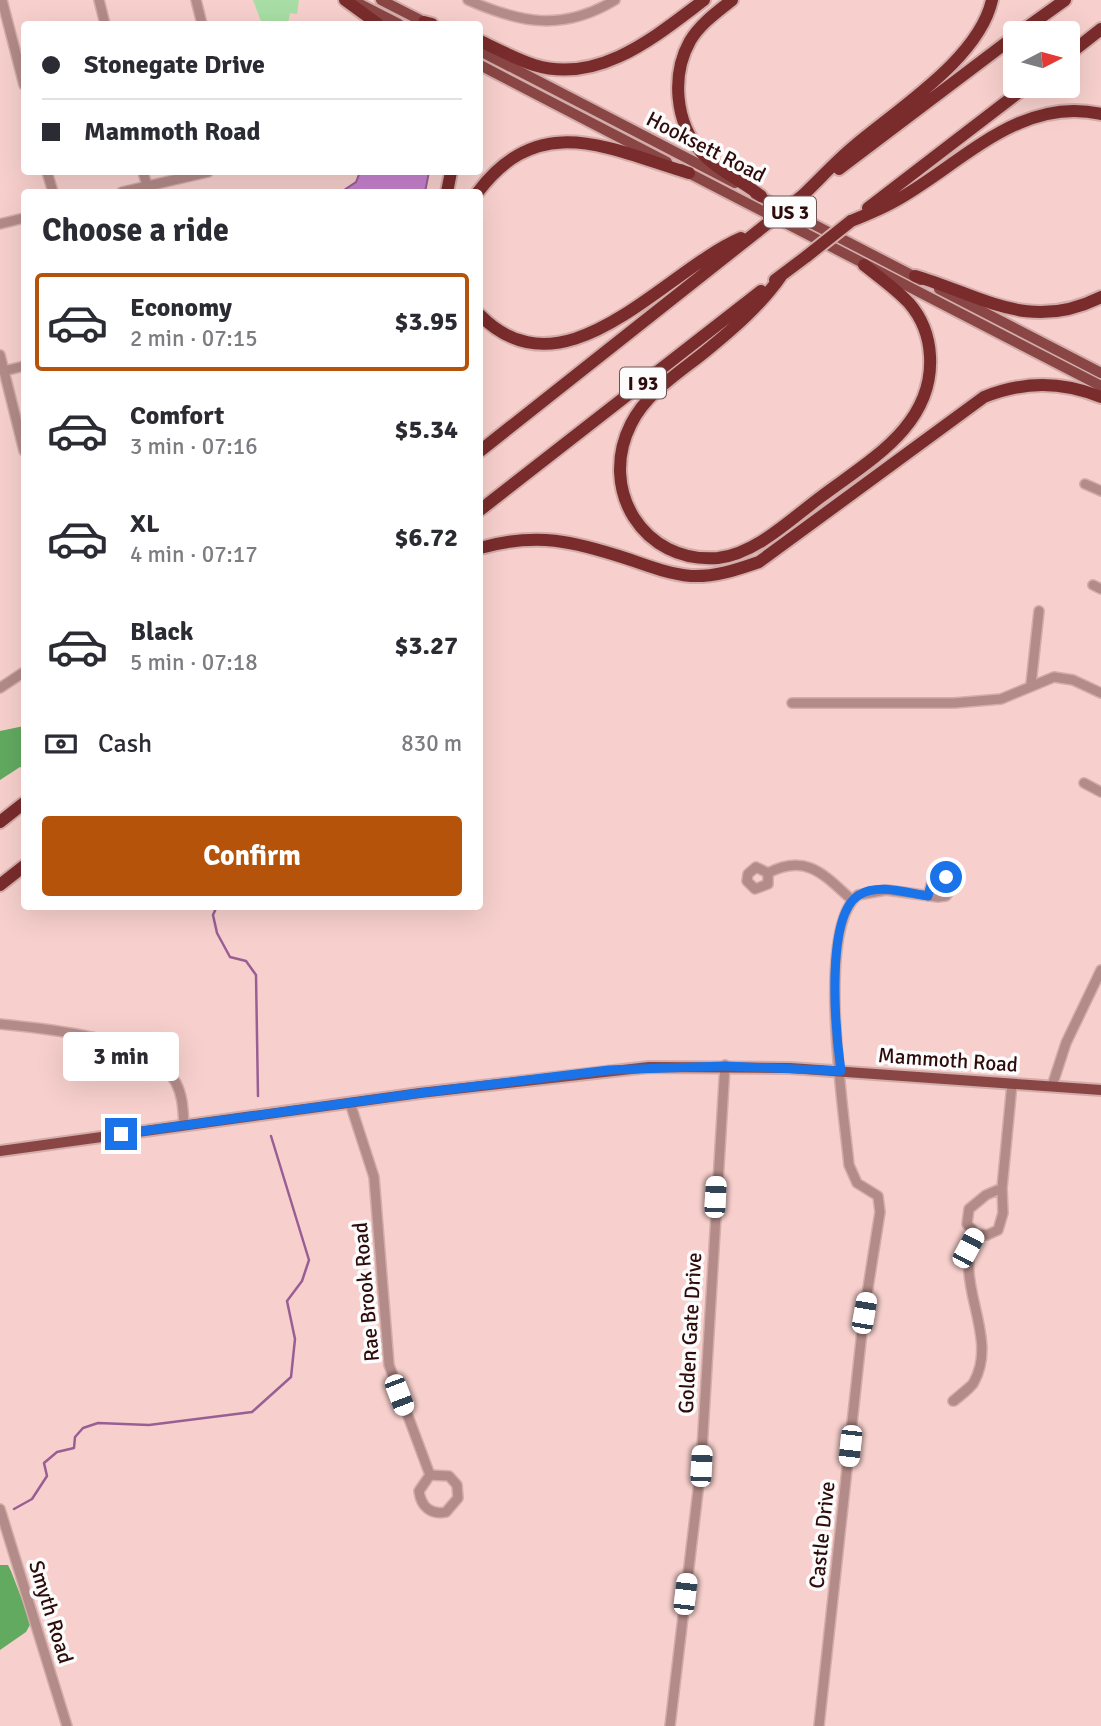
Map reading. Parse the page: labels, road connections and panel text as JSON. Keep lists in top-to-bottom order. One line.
{"streets":{"highway":["I 93"],"main road":["Hooksett Road","US 3","Mammoth Road"],"street":["Rae Brook Road","Golden Gate Drive","Castle Drive","Smyth Road"]},"crossings":[["Mammoth Road","Rae Brook Road"],["Mammoth Road","Golden Gate Drive"],["Mammoth Road","Castle Drive"]],"north":"right","page":{"banner":["Stonegate Drive","Mammoth Road"],"heading":"Choose a ride","list":[{"name":"Economy","note":"2 min · 07:15","value":"$3.95"},{"name":"Comfort","note":"3 min · 07:16","value":"$5.34"},{"name":"XL","note":"4 min · 07:17","value":"$6.72"},{"name":"Black","note":"5 min · 07:18","value":"$3.27"}],"pay":["Cash","830 m"],"buttons":"Confirm","bubble":"3 min"}}
